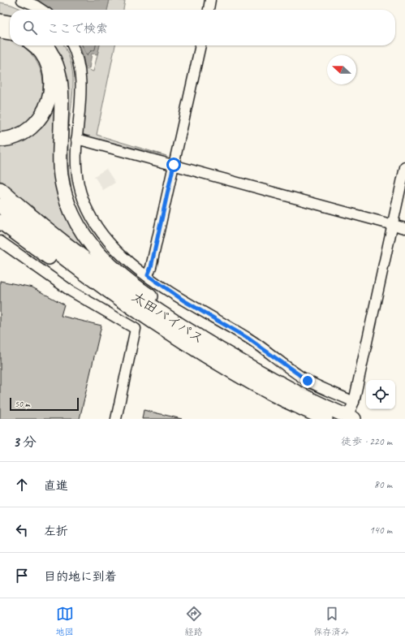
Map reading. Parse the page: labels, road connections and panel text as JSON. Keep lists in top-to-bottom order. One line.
{"streets":{"highway":["太田バイパス"]},"scale_bar":"50 m","north":"left","page":{"search":"ここで検索","scale":"50 m","heading":["3 分","徒歩 · 220 m"],"list":[["直進","80 m"],["左折","140 m"],"目的地に到着"],"nav":["地図","経路","保存済み"]}}
